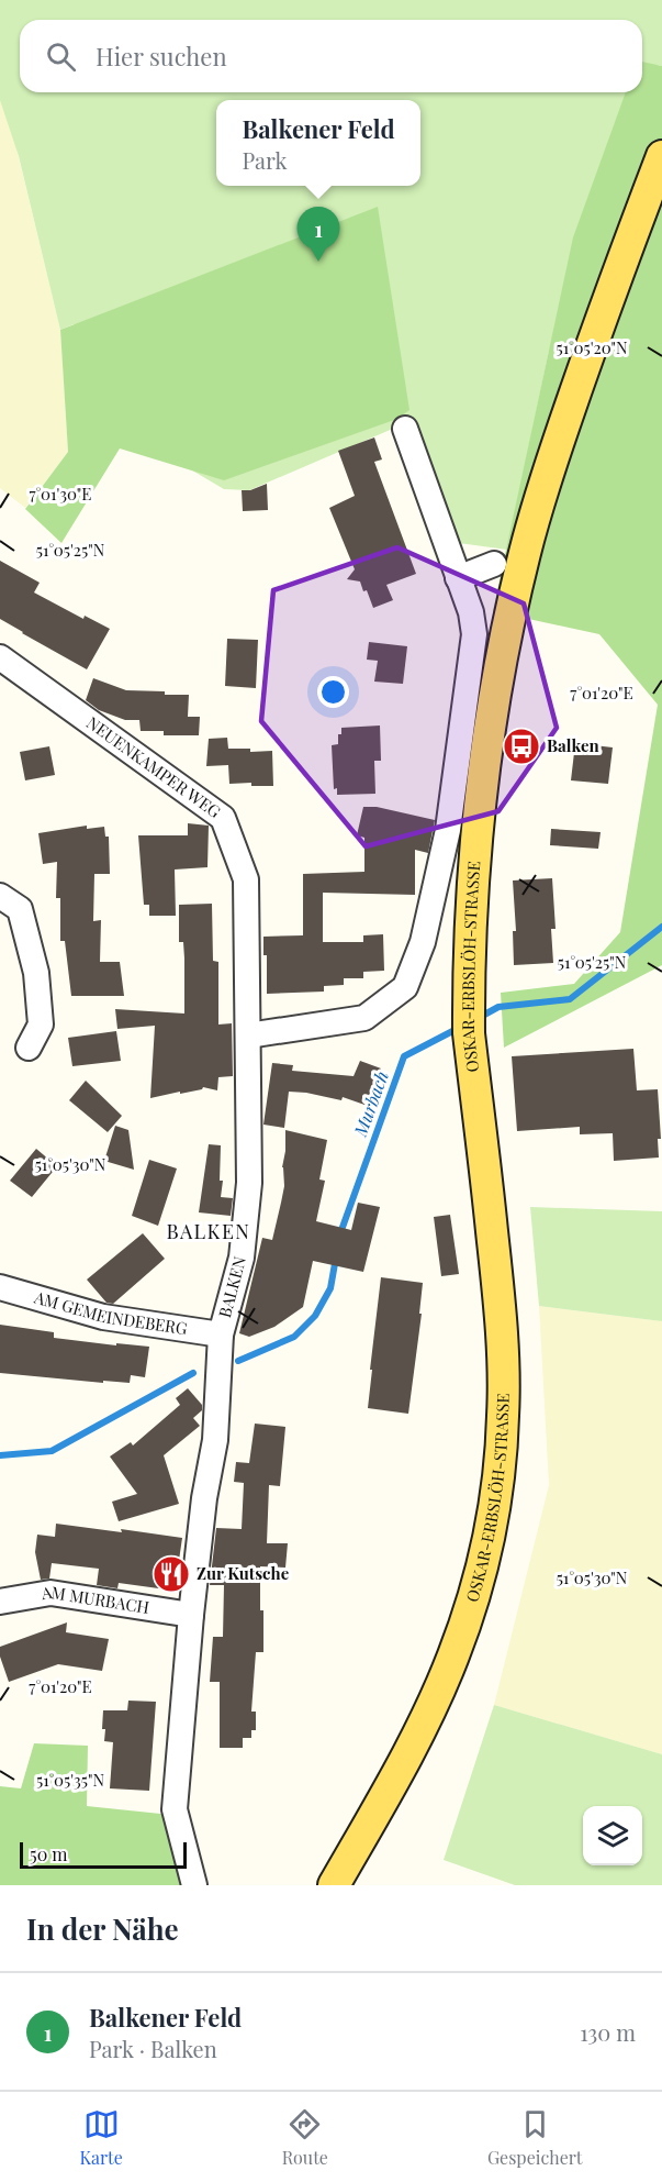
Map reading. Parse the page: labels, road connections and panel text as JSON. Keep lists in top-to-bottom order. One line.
{"streets":{"main road":["OSKAR-ERBSLÖH-STRASSE"],"street":["NEUENKAMPER WEG","BALKEN","AM GEMEINDEBERG","AM MURBACH"]},"crossings":[["NEUENKAMPER WEG","BALKEN"],["BALKEN","AM GEMEINDEBERG"],["BALKEN","AM MURBACH"]],"districts":["BALKEN"],"water":["Murbach"],"places":{"bus stop":["Balken"],"restaurant":["Zur Kutsche"]},"scale_bar":"50 m","page":{"search":"Hier suchen","popup":["Balkener Feld","Park"],"pins":"1","scale":"50 m","heading":"In der Nähe","list":[{"mark":"1","name":"Balkener Feld","note":"Park · Balken","value":"130 m"}],"nav":["Karte","Route","Gespeichert"]},"coordinates":["51°05'20\"N","7°01'30\"E","51°05'25\"N","7°01'20\"E","51°05'30\"N","51°05'35\"N"]}
